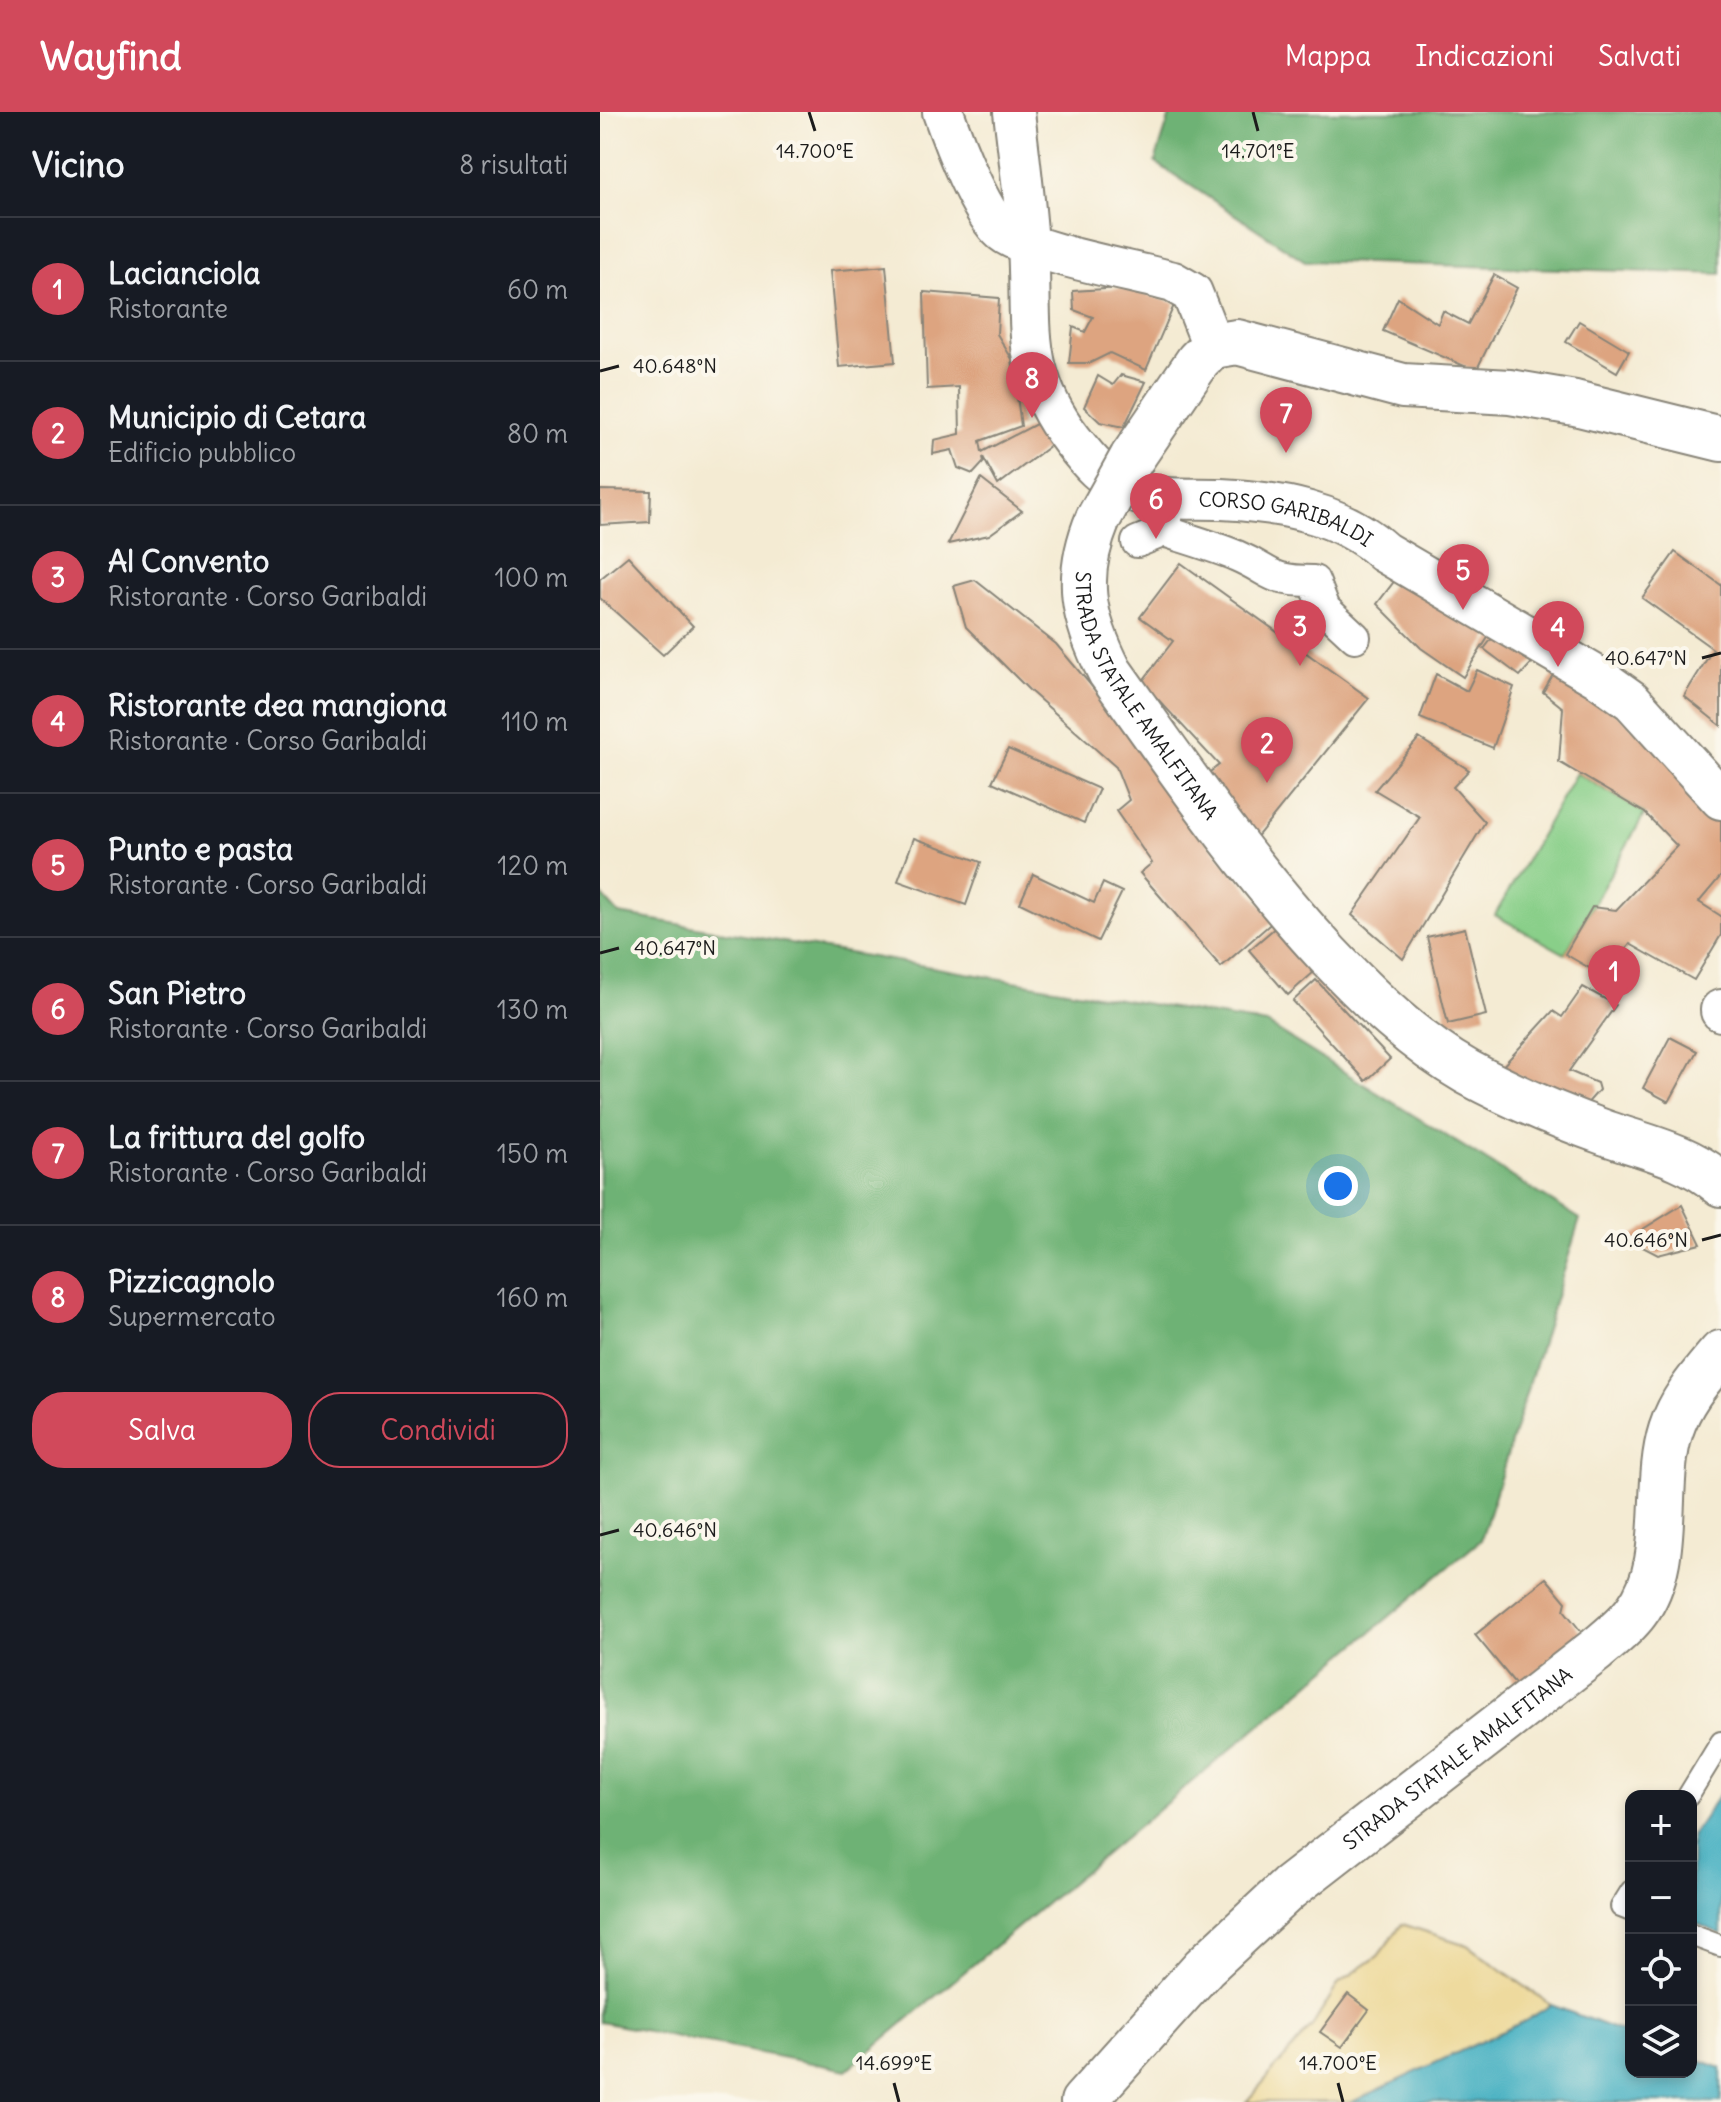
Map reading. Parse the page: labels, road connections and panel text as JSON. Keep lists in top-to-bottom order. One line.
{"streets":{"main road":["STRADA STATALE AMALFITANA"],"street":["CORSO GARIBALDI"]},"page":{"header":"Wayfind","nav":["Mappa","Indicazioni","Salvati"],"heading":["Vicino","8 risultati"],"list":[{"mark":"1","name":"Lacianciola","note":"Ristorante","value":"60 m"},{"mark":"2","name":"Municipio di Cetara","note":"Edificio pubblico","value":"80 m"},{"mark":"3","name":"Al Convento","note":"Ristorante · Corso Garibaldi","value":"100 m"},{"mark":"4","name":"Ristorante dea mangiona","note":"Ristorante · Corso Garibaldi","value":"110 m"},{"mark":"5","name":"Punto e pasta","note":"Ristorante · Corso Garibaldi","value":"120 m"},{"mark":"6","name":"San Pietro","note":"Ristorante · Corso Garibaldi","value":"130 m"},{"mark":"7","name":"La frittura del golfo","note":"Ristorante · Corso Garibaldi","value":"150 m"},{"mark":"8","name":"Pizzicagnolo","note":"Supermercato","value":"160 m"}],"pins":["8","7","6","5","3","4","2","1"],"buttons":["Salva","Condividi"],"map_buttons":["+","−"]},"coordinates":["14.700°E","14.701°E","40.648°N","40.647°N","40.646°N","14.699°E"]}
